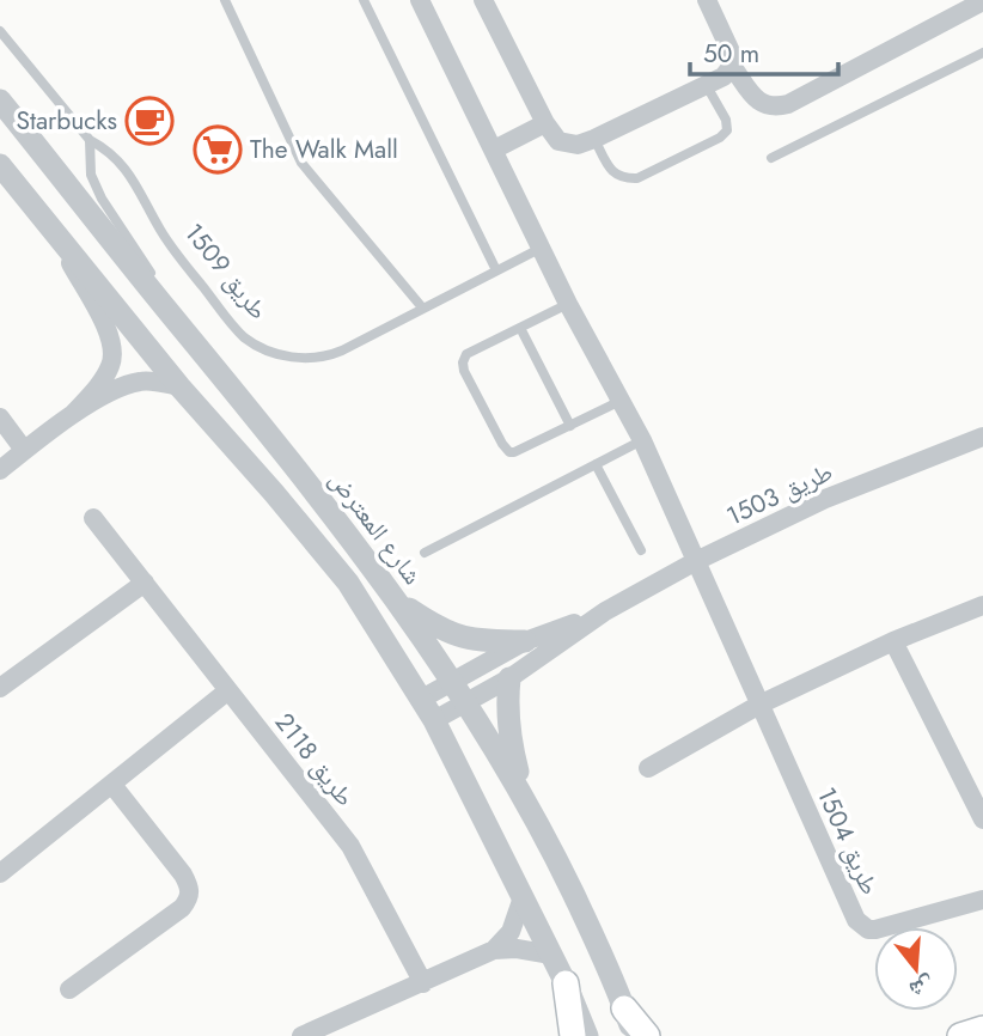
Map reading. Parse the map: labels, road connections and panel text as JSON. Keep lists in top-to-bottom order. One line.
{"streets":{"street":["طريق 1503","شارع المعترض","طريق 2118","طريق 1504"],"lane":["طريق 1509"]},"crossings":[["طريق 1503","شارع المعترض"],["طريق 1503","طريق 1504"]],"places":{"cafe":["Starbucks"],"supermarket":["The Walk Mall"]},"scale_bar":"50 m","north":"bottom"}
